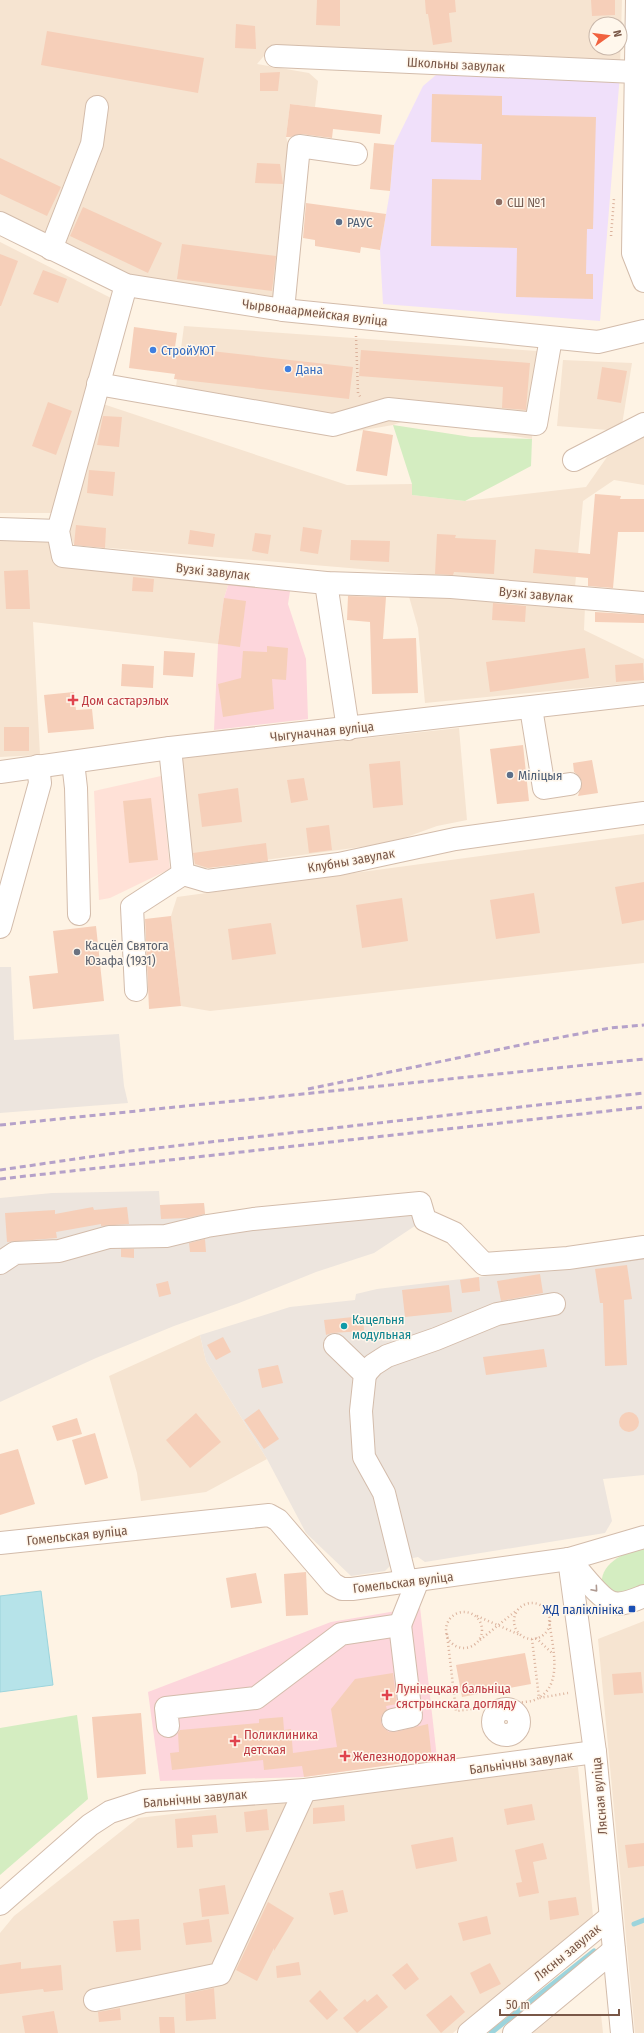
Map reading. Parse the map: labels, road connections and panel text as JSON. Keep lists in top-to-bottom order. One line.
{"streets":{"street":["Школьны завулак","Чырвонаармейская вуліца","Вузкі завулак","Чыгуначная вуліца","Клубны завулак","Гомельская вуліца","Бальнічны завулак","Лясная вуліца","Лясны завулак"]},"crossings":[["Чырвонаармейская вуліца","Вузкі завулак"],["Гомельская вуліца","Лясная вуліца"],["Бальнічны завулак","Лясная вуліца"],["Лясная вуліца","Лясны завулак"]],"places":{"other":["СШ №1","РАУС","СтройУЮТ","Дана","Міліцыя","Касцёл Святога Юзафа (1931)","Кацельня модульная"],"health":["Дом састарэлых","Лунінецкая бальніца сястрынскага догляду","Поликлиника детская","Железнодорожная"],"transit":["ЖД паліклініка"]},"scale_bar":"50 m","north":"right"}
